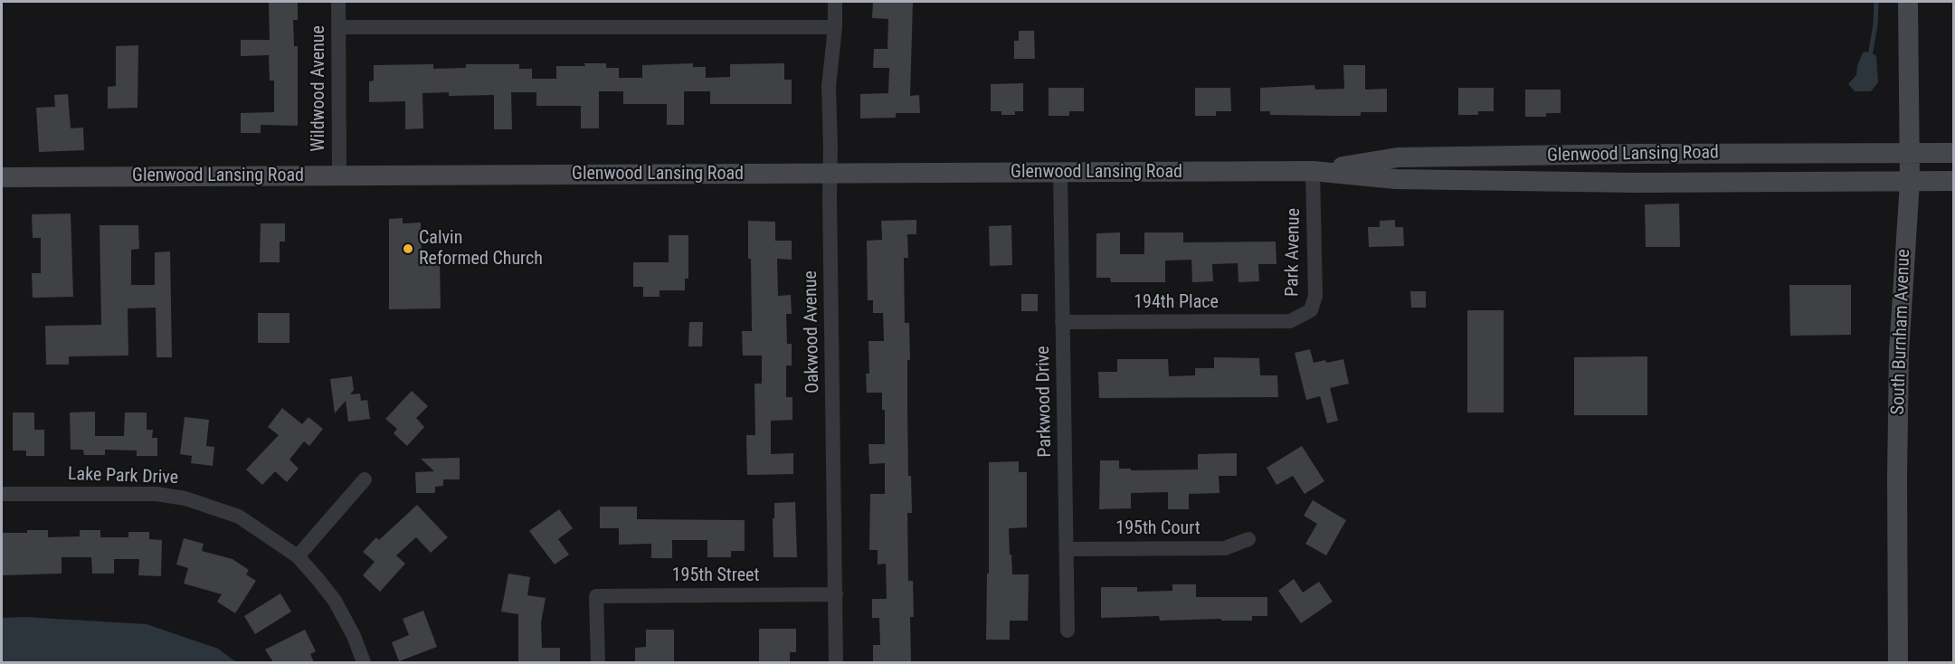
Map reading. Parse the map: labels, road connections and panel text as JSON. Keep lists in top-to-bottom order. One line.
{"streets":{"main road":["Glenwood Lansing Road","South Burnham Avenue"],"street":["Wildwood Avenue","Park Avenue","194th Place","Oakwood Avenue","Parkwood Drive","Lake Park Drive","195th Court","195th Street"]},"crossings":[["Wildwood Avenue","Glenwood Lansing Road"],["Glenwood Lansing Road","Park Avenue"],["Glenwood Lansing Road","Oakwood Avenue"],["Glenwood Lansing Road","South Burnham Avenue"],["Glenwood Lansing Road","Parkwood Drive"],["Park Avenue","194th Place"],["194th Place","Parkwood Drive"],["Oakwood Avenue","195th Street"],["Parkwood Drive","195th Court"]],"places":["Calvin Reformed Church"]}
